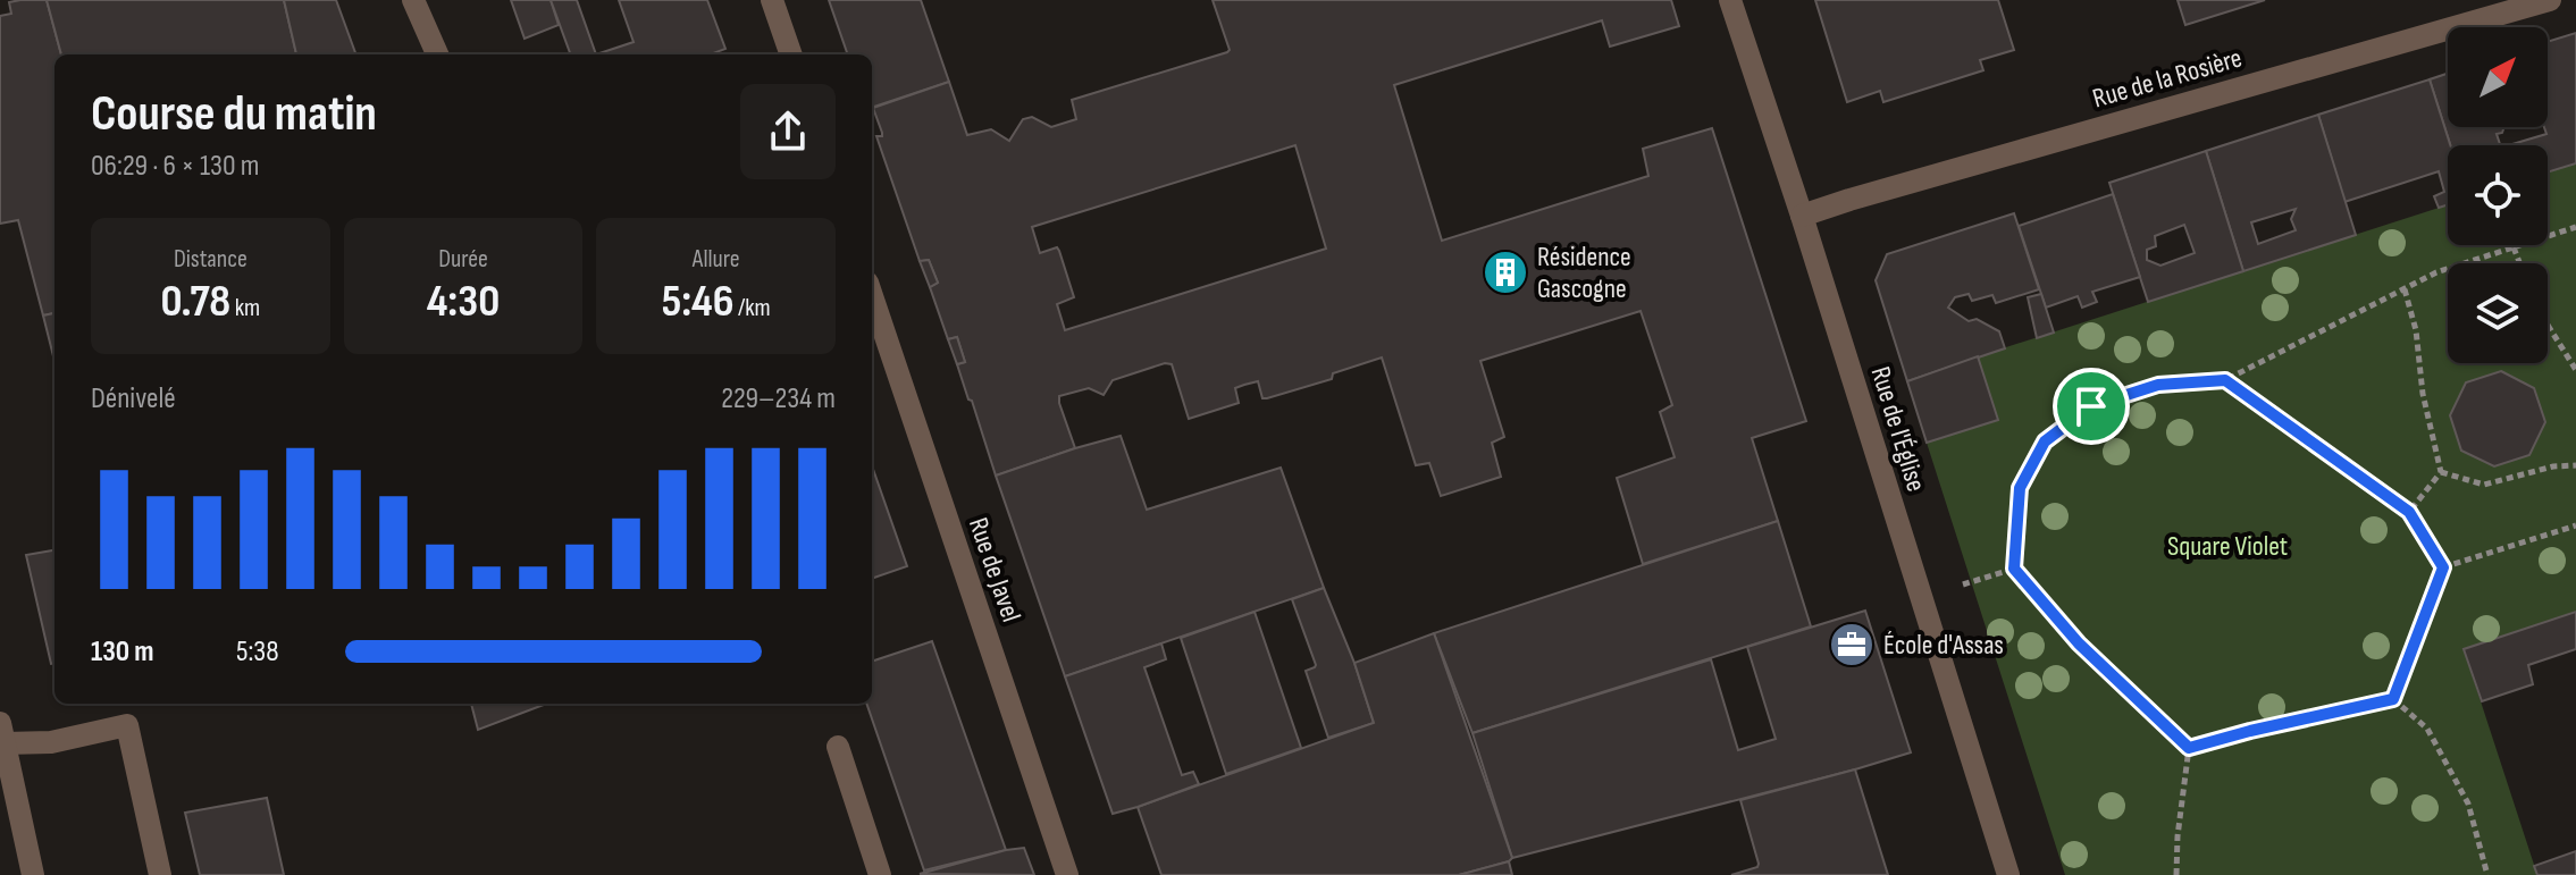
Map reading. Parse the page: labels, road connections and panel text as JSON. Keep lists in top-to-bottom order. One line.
{"streets":{"street":["Rue de la Rosière","Rue de l'Église","Rue de Javel"]},"crossings":[["Rue de la Rosière","Rue de l'Église"]],"parks":["Square Violet"],"places":{"building":["Résidence Gascogne"],"office":["École d'Assas"]},"north":"top right","page":{"heading":["Course du matin","06:29 · 6 × 130 m"],"stats":[["Distance","0.78 km"],["Durée","4:30"],["Allure","5:46 /km"]],"chart":["Dénivelé","229–234 m"],"list":[{"name":"130 m","note":"5:38"}]}}
